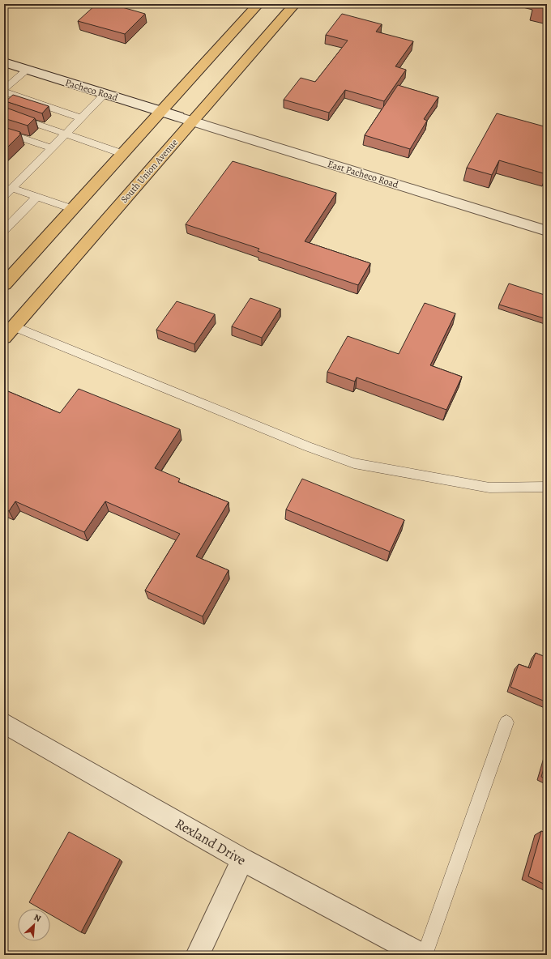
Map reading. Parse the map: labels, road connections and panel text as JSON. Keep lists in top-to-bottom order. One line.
{"streets":{"main road":["South Union Avenue"],"street":["Pacheco Road","East Pacheco Road","Rexland Drive"]},"crossings":[["Pacheco Road","East Pacheco Road"],["South Union Avenue","East Pacheco Road"]],"north":"top right"}
